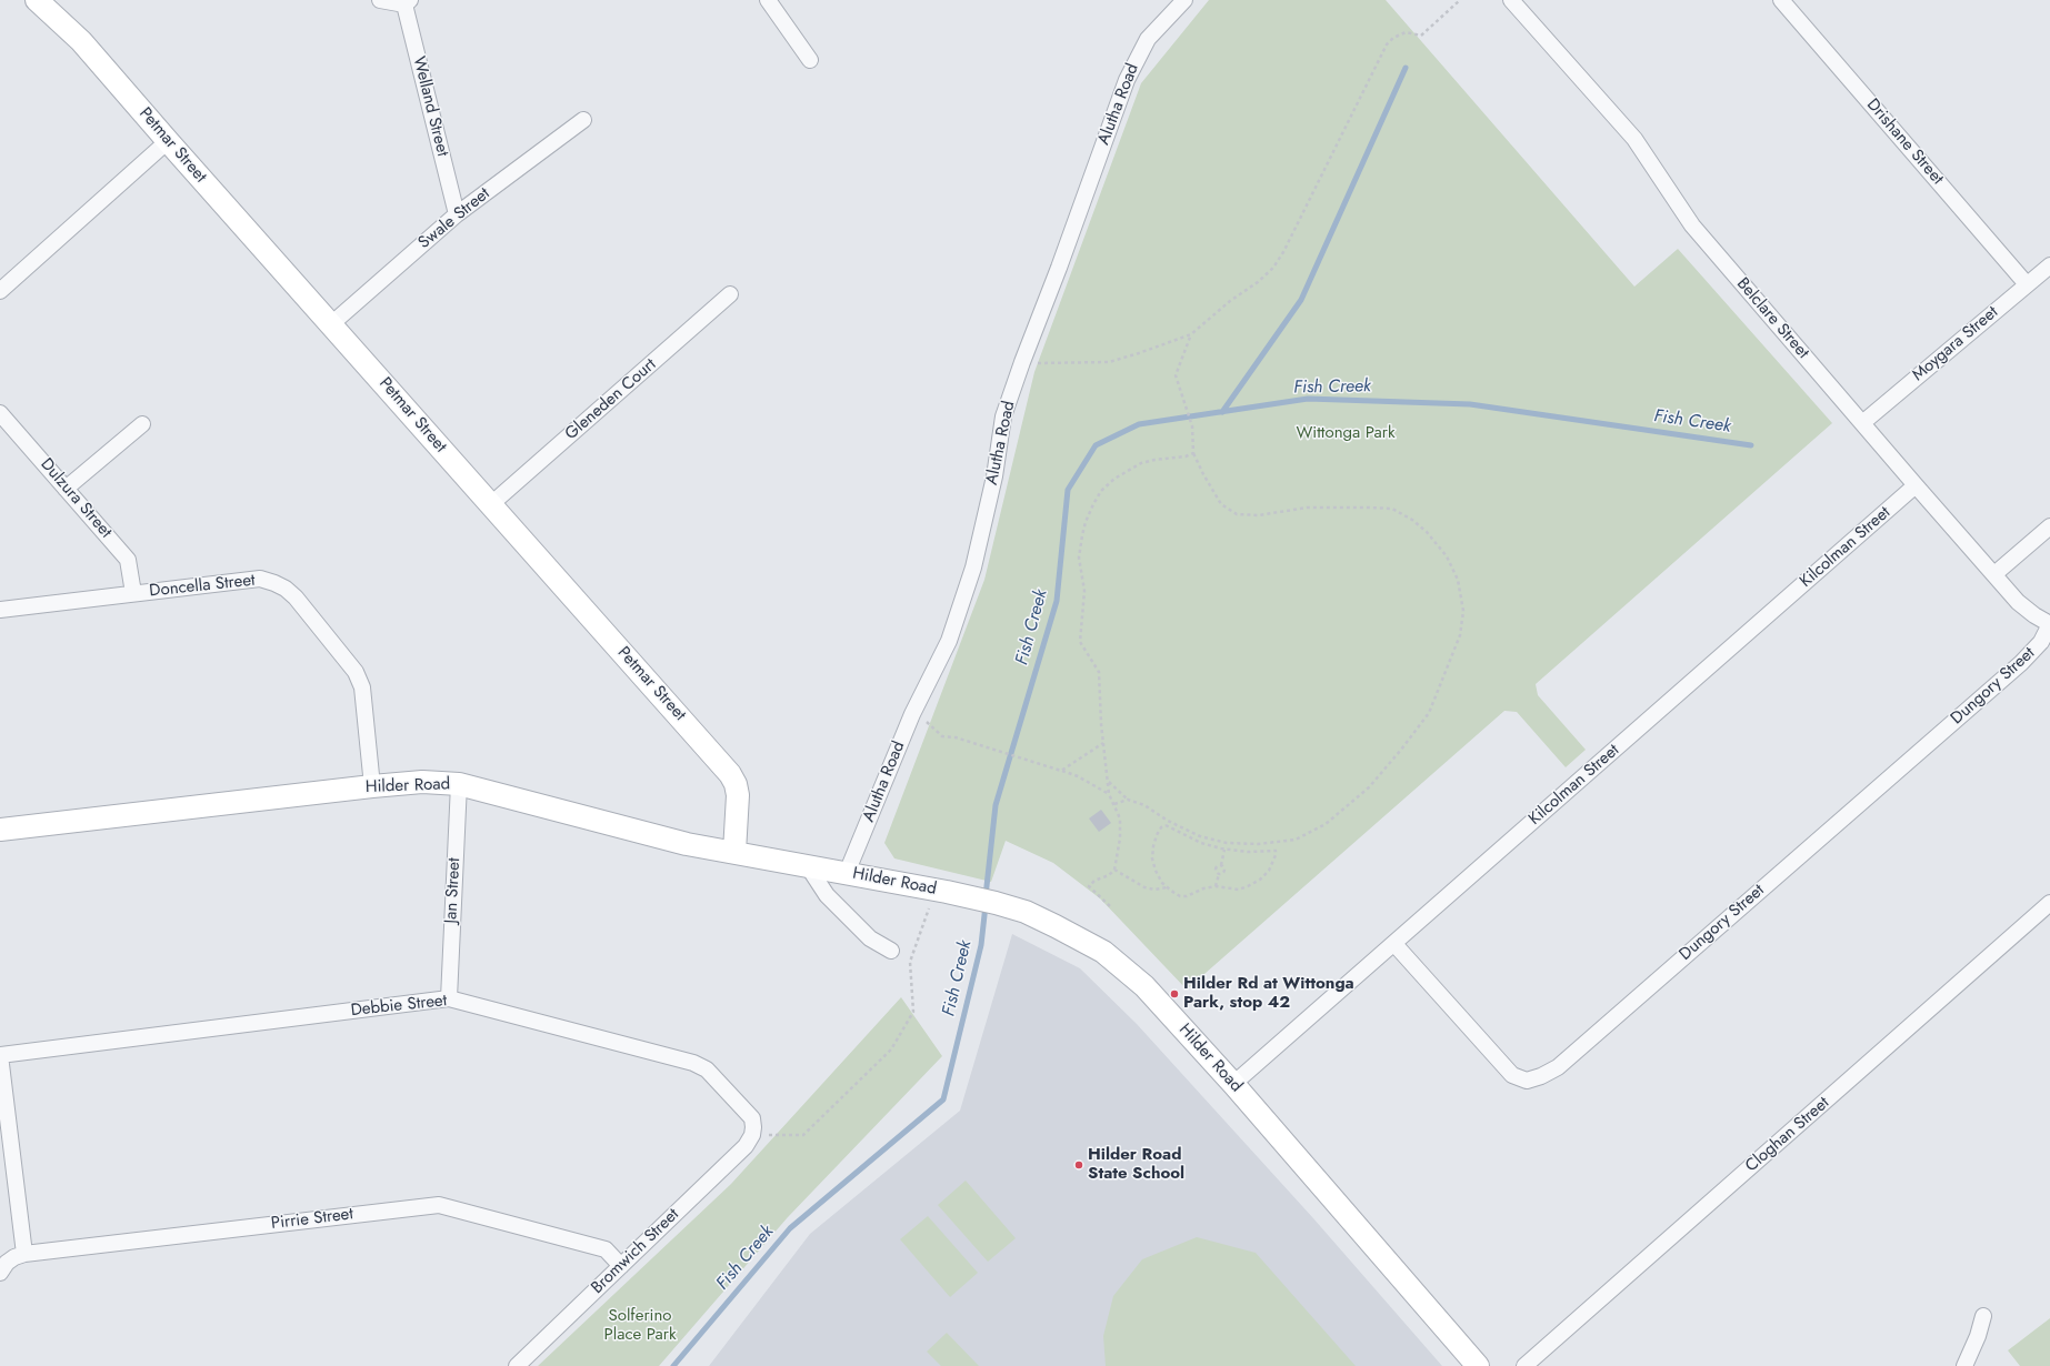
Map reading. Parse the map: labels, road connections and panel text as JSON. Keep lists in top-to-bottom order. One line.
{"streets":{"street":["Alutha Road","Welland Street","Drishane Street","Petmar Street","Swale Street","Belclare Street","Moygara Street","Gleneden Court","Dulzura Street","Kilcolman Street","Doncella Street","Dungory Street","Hilder Road","Jan Street","Debbie Street","Cloghan Street","Pirrie Street","Bromwich Street"]},"crossings":[["Alutha Road","Hilder Road"],["Welland Street","Swale Street"],["Drishane Street","Moygara Street"],["Petmar Street","Swale Street"],["Petmar Street","Gleneden Court"],["Petmar Street","Hilder Road"],["Belclare Street","Moygara Street"],["Belclare Street","Kilcolman Street"],["Belclare Street","Dungory Street"],["Dulzura Street","Doncella Street"],["Kilcolman Street","Dungory Street"],["Kilcolman Street","Hilder Road"],["Doncella Street","Hilder Road"],["Hilder Road","Jan Street"],["Jan Street","Debbie Street"],["Debbie Street","Bromwich Street"],["Pirrie Street","Bromwich Street"]],"water":["Fish Creek"],"parks":["Wittonga Park","Solferino Place Park"],"places":["Hilder Rd at Wittonga Park, stop 42","Hilder Road State School"]}
